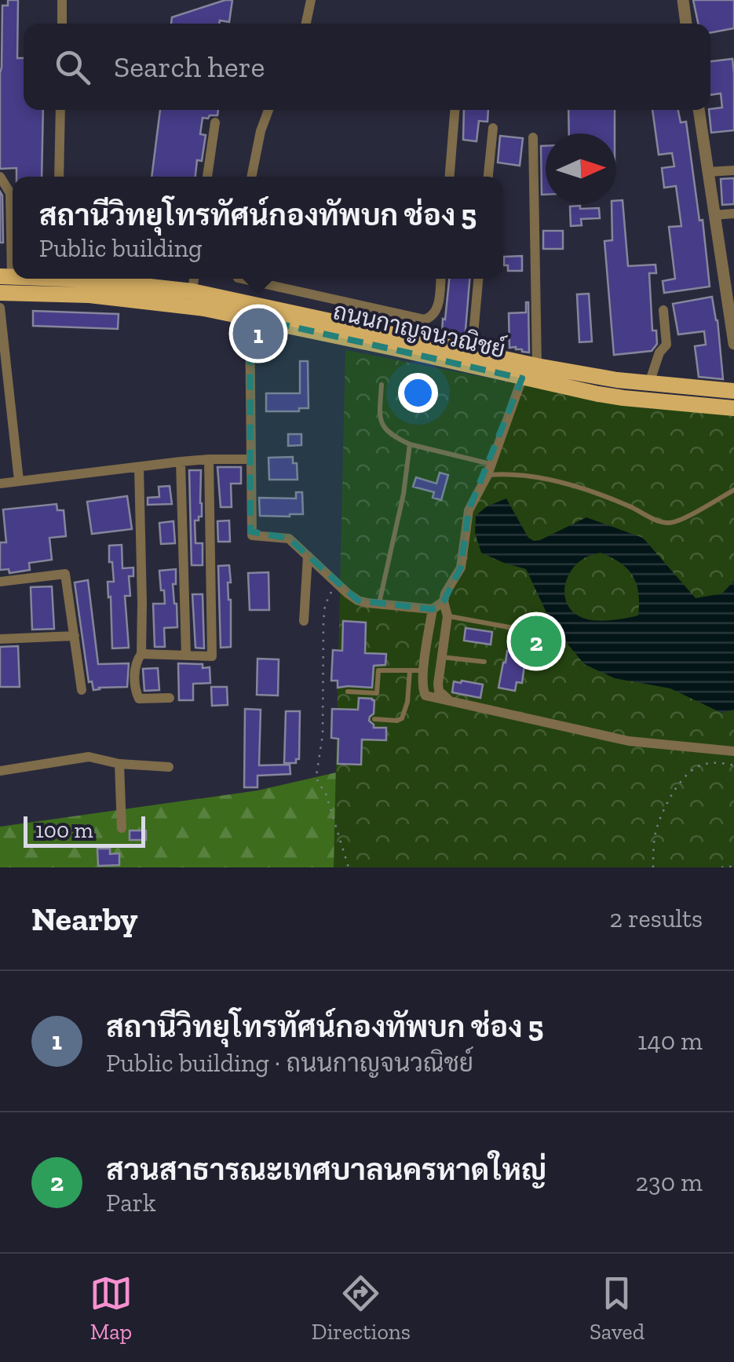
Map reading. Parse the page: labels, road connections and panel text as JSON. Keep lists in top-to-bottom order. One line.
{"streets":{"main road":["ถนนกาญจนวณิชย์"]},"scale_bar":"100 m","north":"right","page":{"search":"Search here","popup":["สถานีวิทยุโทรทัศน์กองทัพบก ช่อง 5","Public building"],"pins":["1","2"],"scale":"100 m","heading":["Nearby","2 results"],"list":[{"mark":"1","name":"สถานีวิทยุโทรทัศน์กองทัพบก ช่อง 5","note":"Public building · ถนนกาญจนวณิชย์","value":"140 m"},{"mark":"2","name":"สวนสาธารณะเทศบาลนครหาดใหญ่","note":"Park","value":"230 m"}],"nav":["Map","Directions","Saved"]}}
